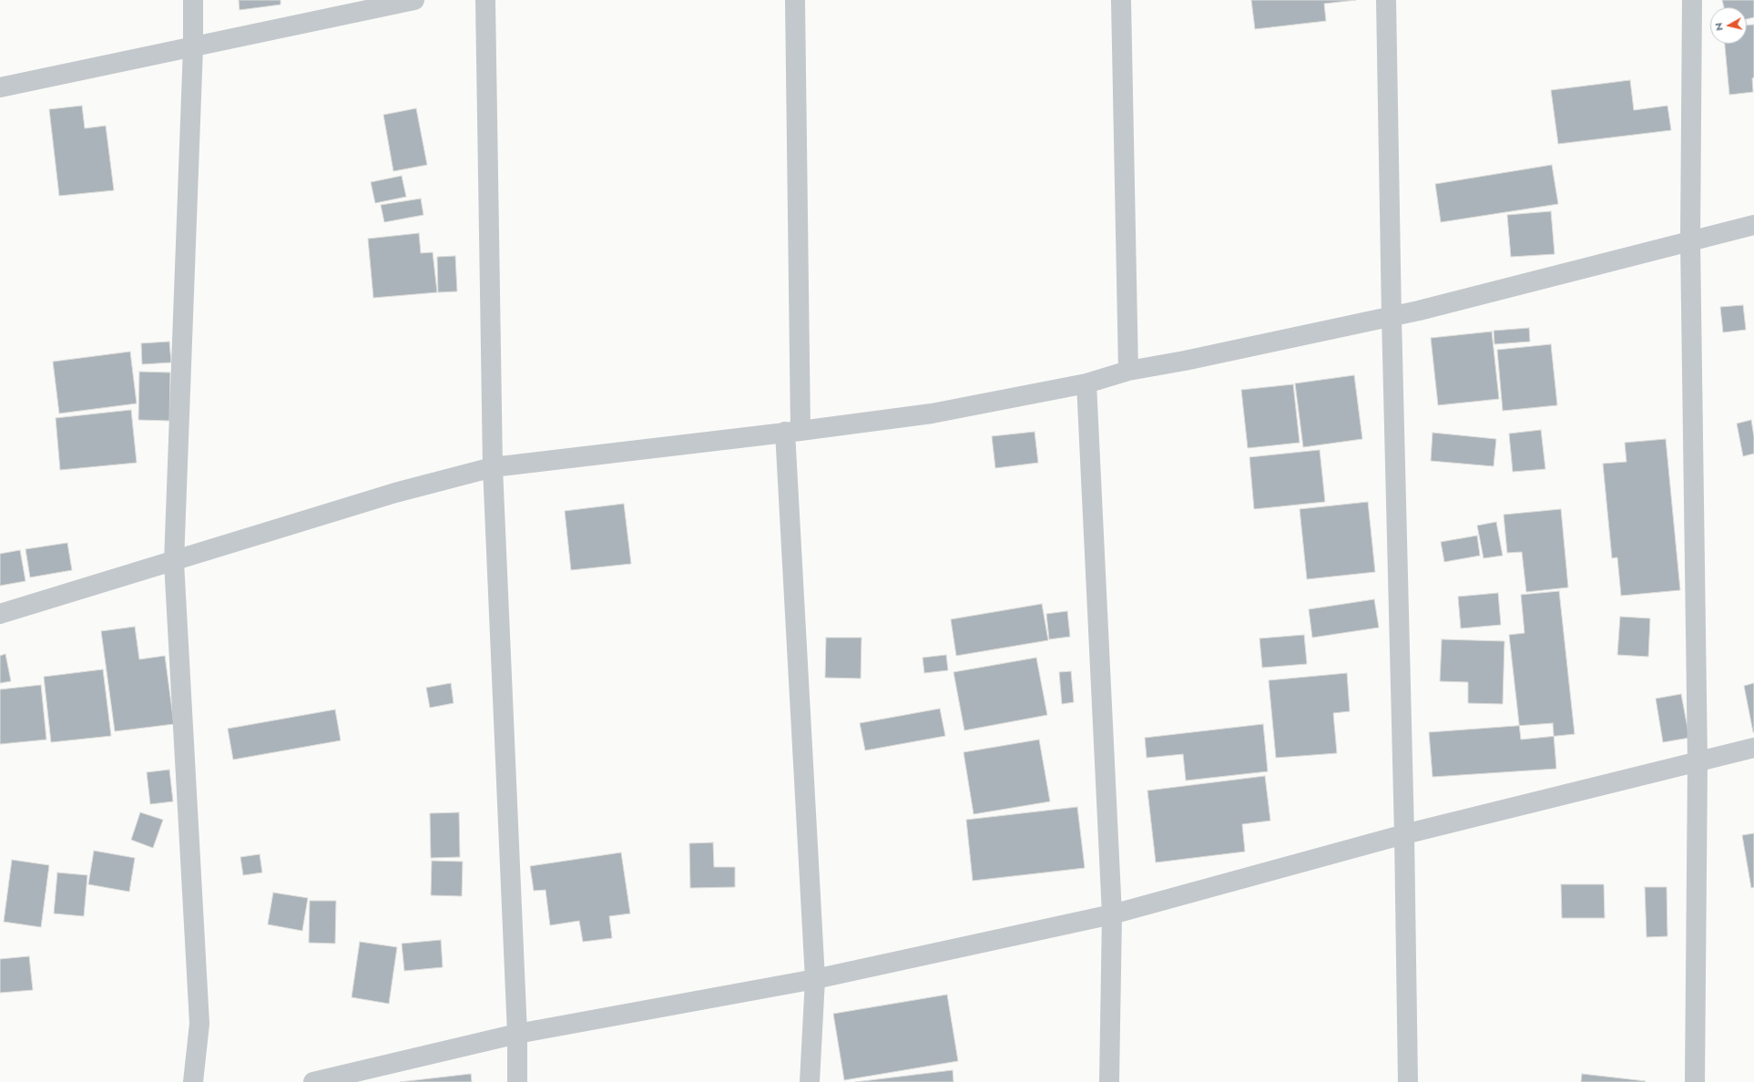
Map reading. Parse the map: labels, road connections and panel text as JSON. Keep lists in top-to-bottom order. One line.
{"north":"left"}
